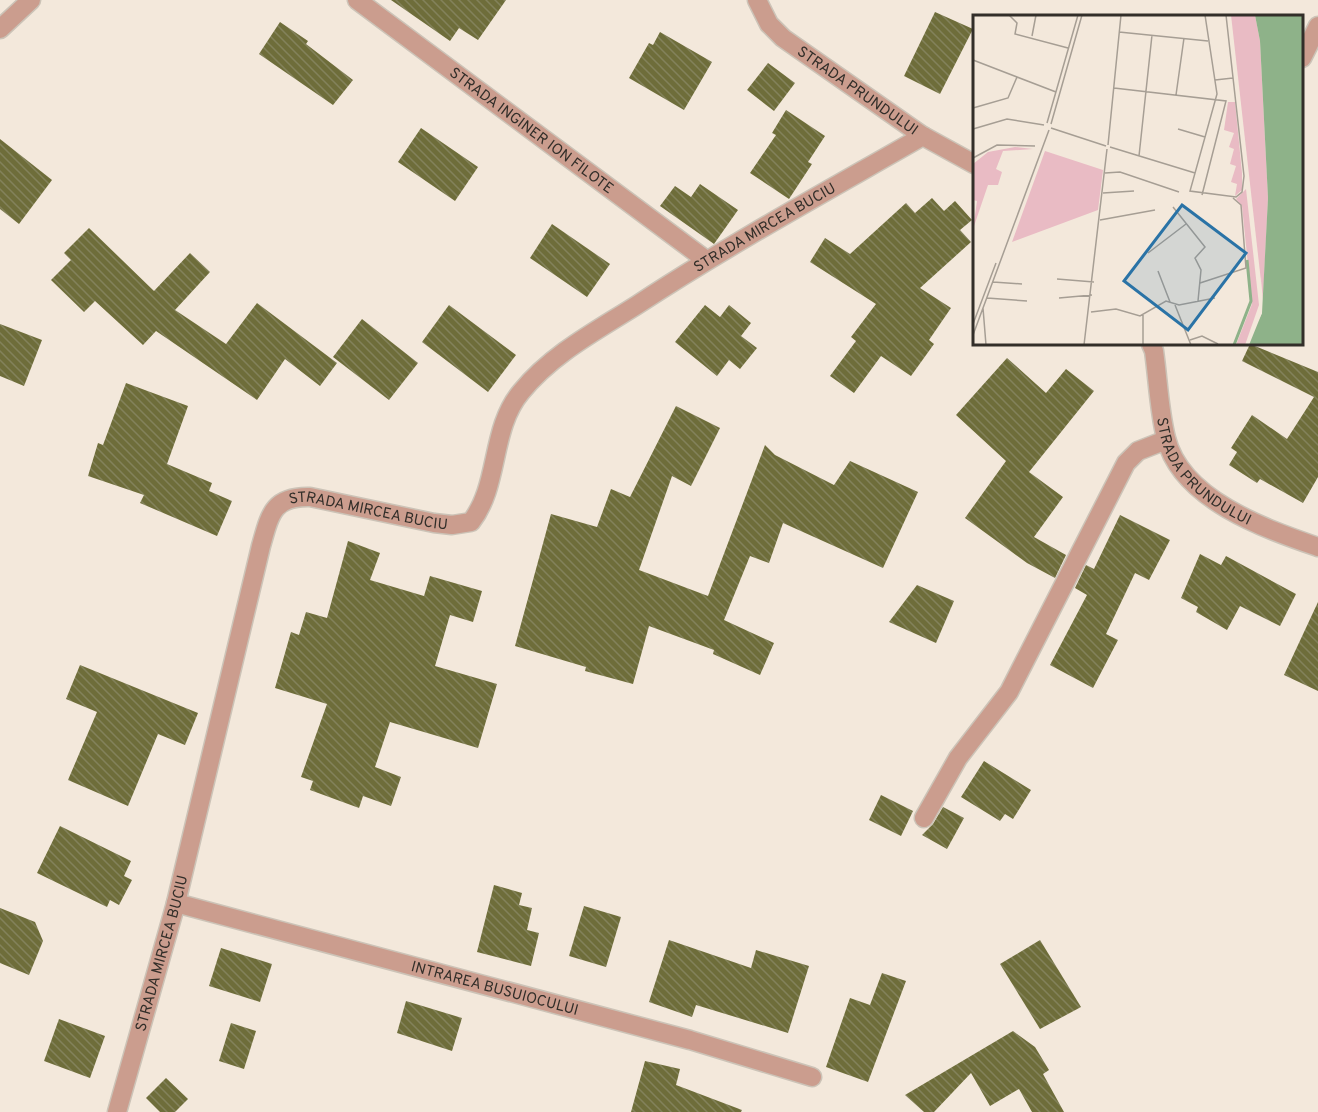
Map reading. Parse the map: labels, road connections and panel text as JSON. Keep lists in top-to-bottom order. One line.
{"streets":{"street":["STRADA PRUNDULUI","STRADA INGINER ION FILOTE","STRADA MIRCEA BUCIU","INTRAREA BUSUIOCULUI"]},"crossings":[["STRADA PRUNDULUI","STRADA MIRCEA BUCIU"],["STRADA INGINER ION FILOTE","STRADA MIRCEA BUCIU"],["STRADA MIRCEA BUCIU","INTRAREA BUSUIOCULUI"]]}
